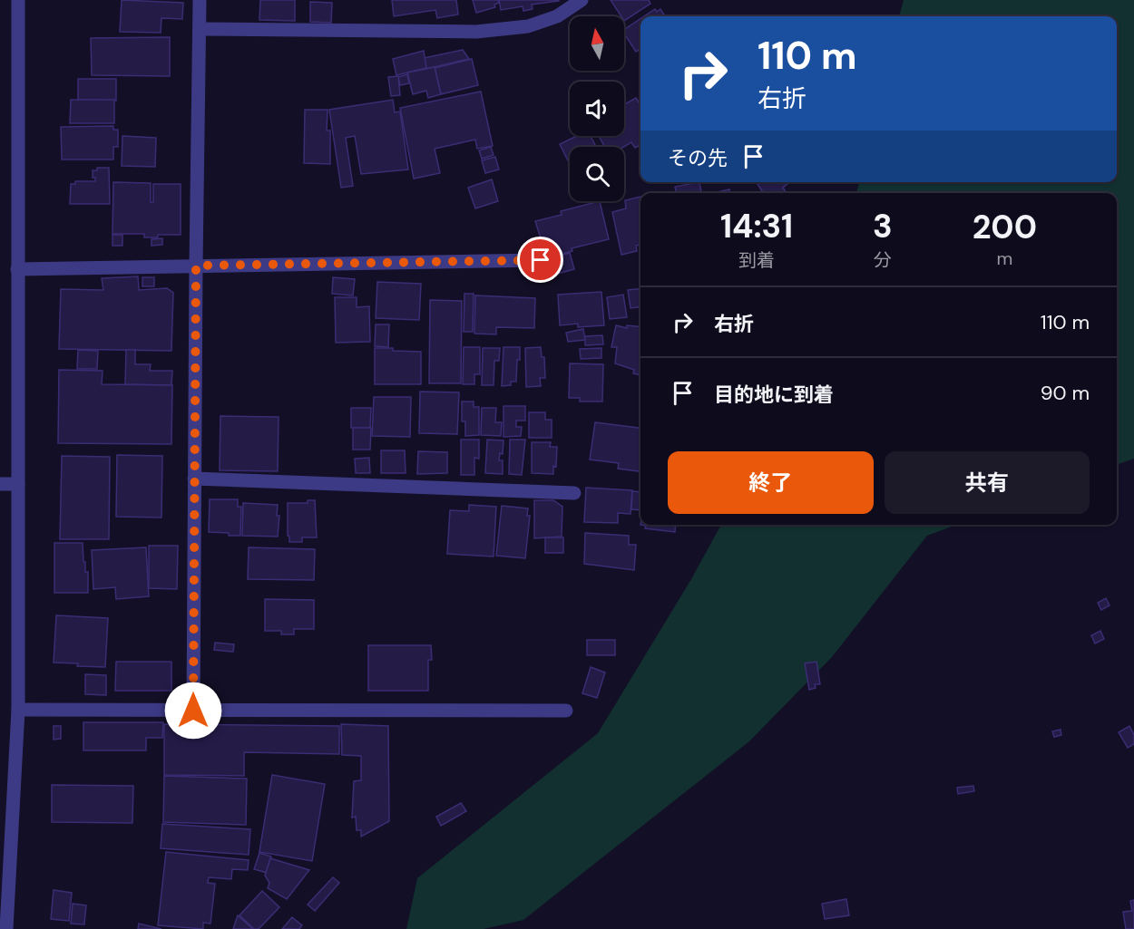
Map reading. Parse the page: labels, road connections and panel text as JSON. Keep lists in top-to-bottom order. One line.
{"north":"top","page":{"turn":["110 m","右折"],"then":"その先","eta":["14:31","到着","3","分","200","m"],"list":[{"name":"右折","value":"110 m"},{"name":"目的地に到着","value":"90 m"}],"buttons":["終了","共有"]}}
